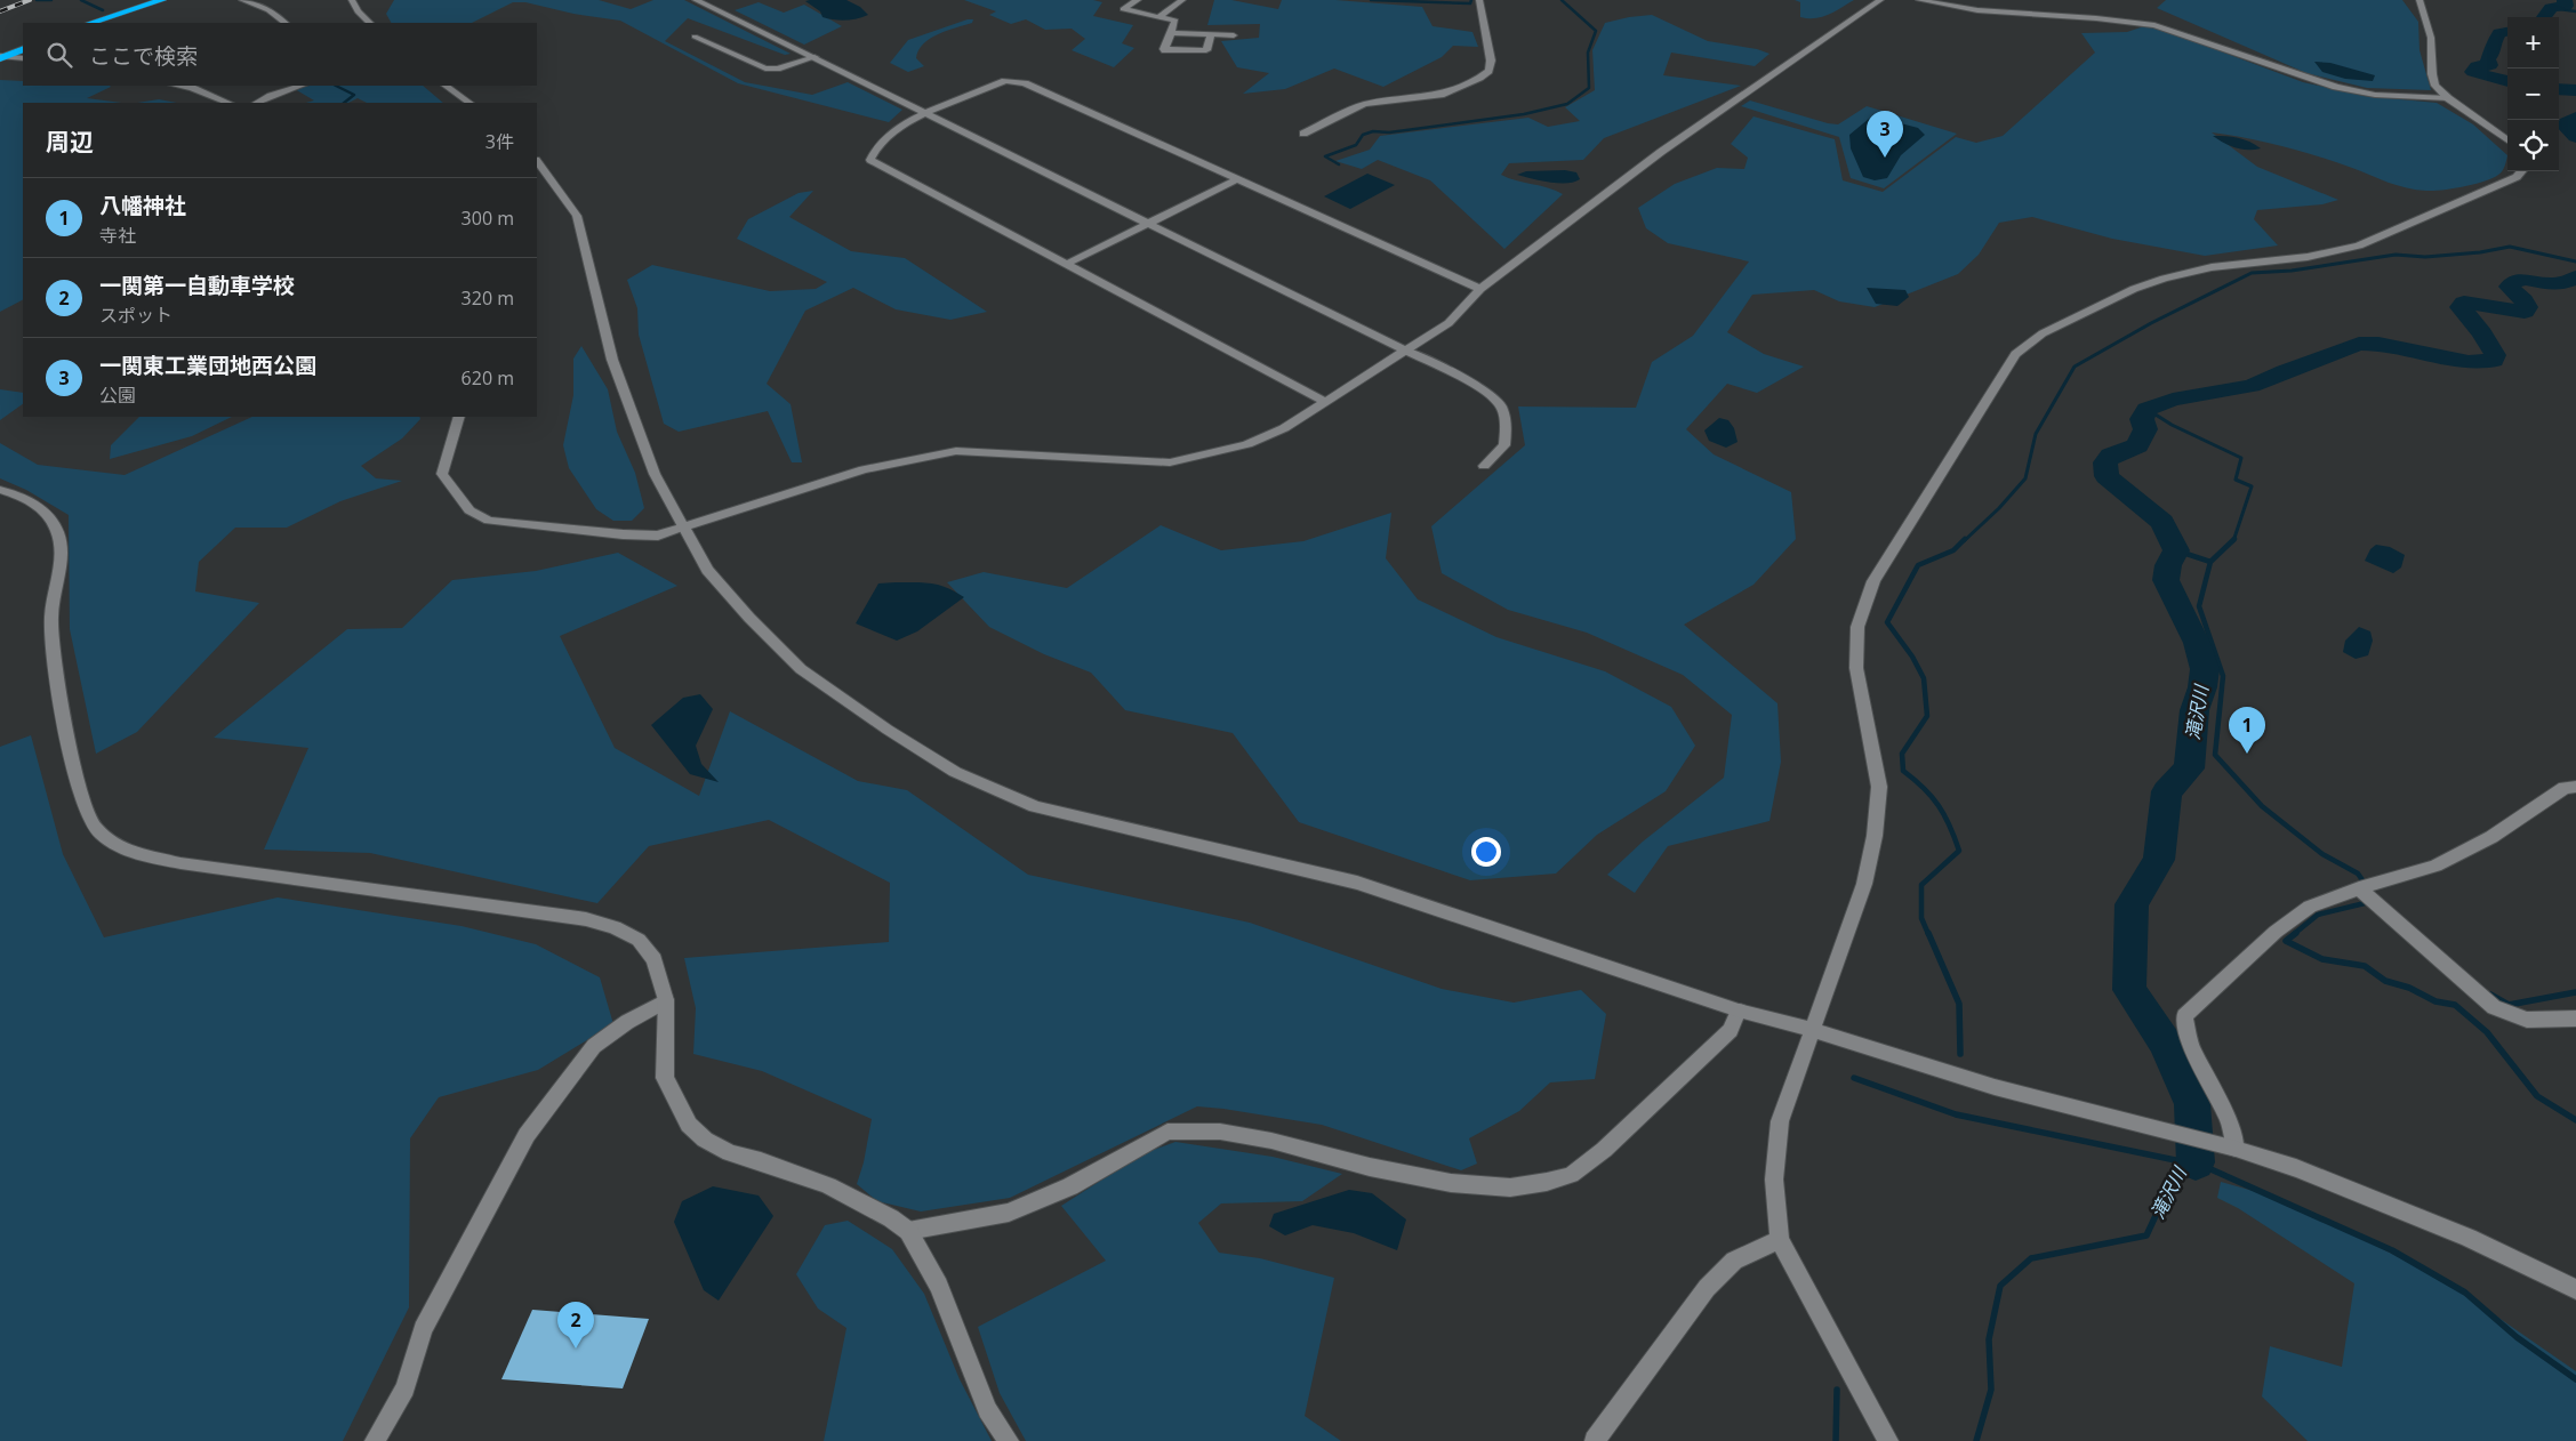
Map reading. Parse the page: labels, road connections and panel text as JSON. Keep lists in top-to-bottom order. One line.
{"water":["滝沢川"],"page":{"map_buttons":["+","−"],"search":"ここで検索","heading":["周辺","3件"],"pins":["3","1","2"],"list":[{"mark":"1","name":"八幡神社","note":"寺社","value":"300 m"},{"mark":"2","name":"一関第一自動車学校","note":"スポット","value":"320 m"},{"mark":"3","name":"一関東工業団地西公園","note":"公園","value":"620 m"}]}}
